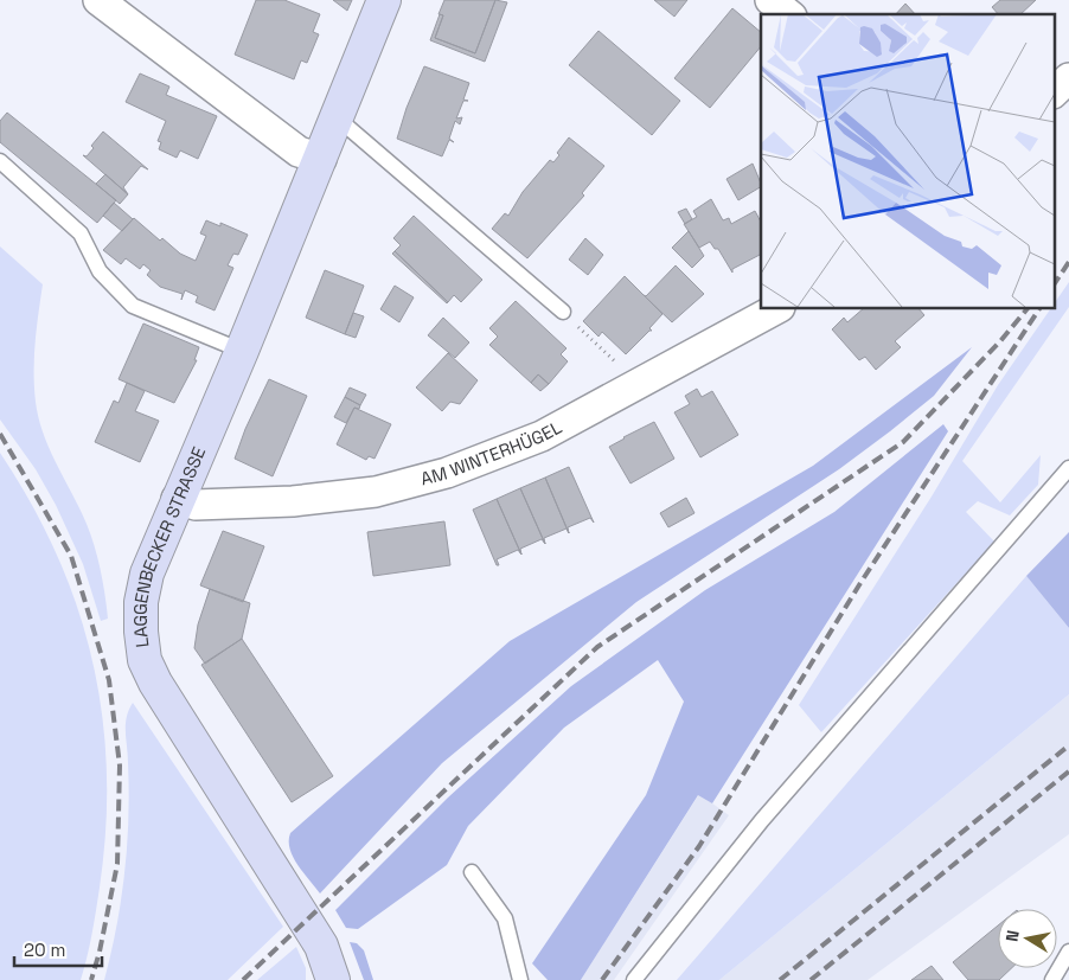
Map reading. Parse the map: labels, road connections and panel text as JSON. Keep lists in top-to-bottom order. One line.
{"streets":{"street":["AM WINTERHÜGEL","LAGGENBECKER STRASSE"]},"crossings":[["AM WINTERHÜGEL","LAGGENBECKER STRASSE"]],"scale_bar":"20 m","north":"left"}
